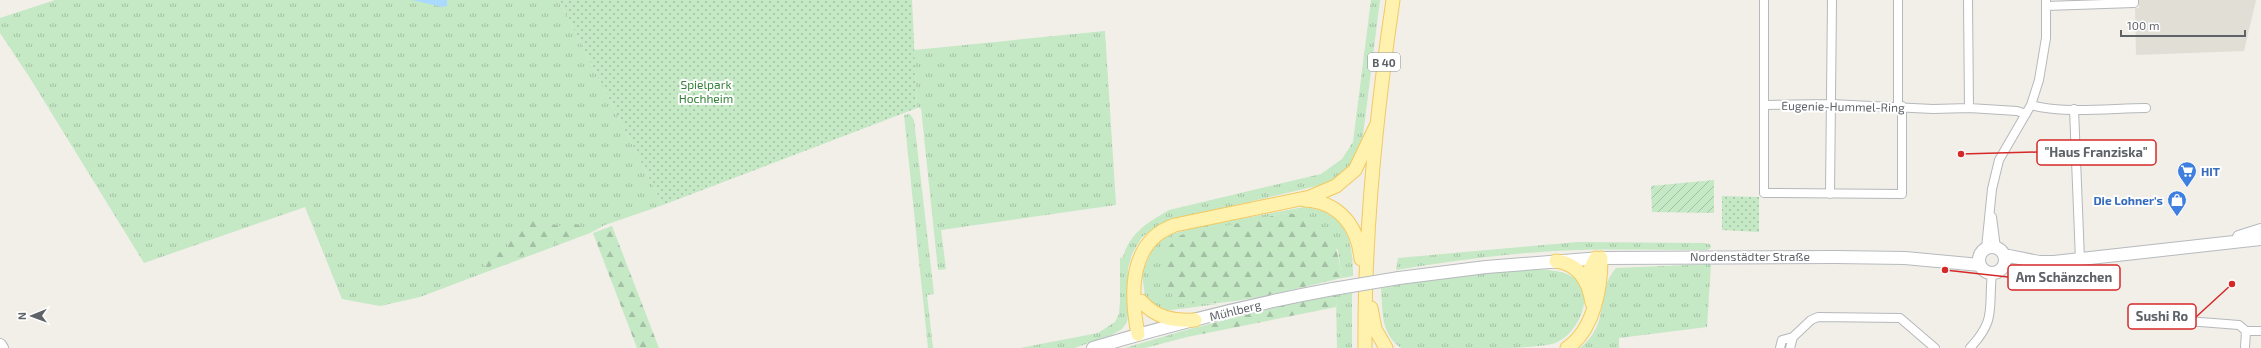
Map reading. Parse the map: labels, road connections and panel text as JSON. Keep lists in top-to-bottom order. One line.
{"streets":{"main road":["B 40","Nordenstädter Straße","Mühlberg"],"street":["Eugenie-Hummel-Ring"]},"crossings":[["Nordenstädter Straße","Mühlberg"]],"parks":["Spielpark Hochheim"],"places":{"other":["\"Haus Franziska\"","Am Schänzchen","Sushi Ro"],"supermarket":["HIT"],"shop":["Die Lohner's"]},"scale_bar":"100 m","north":"left"}
